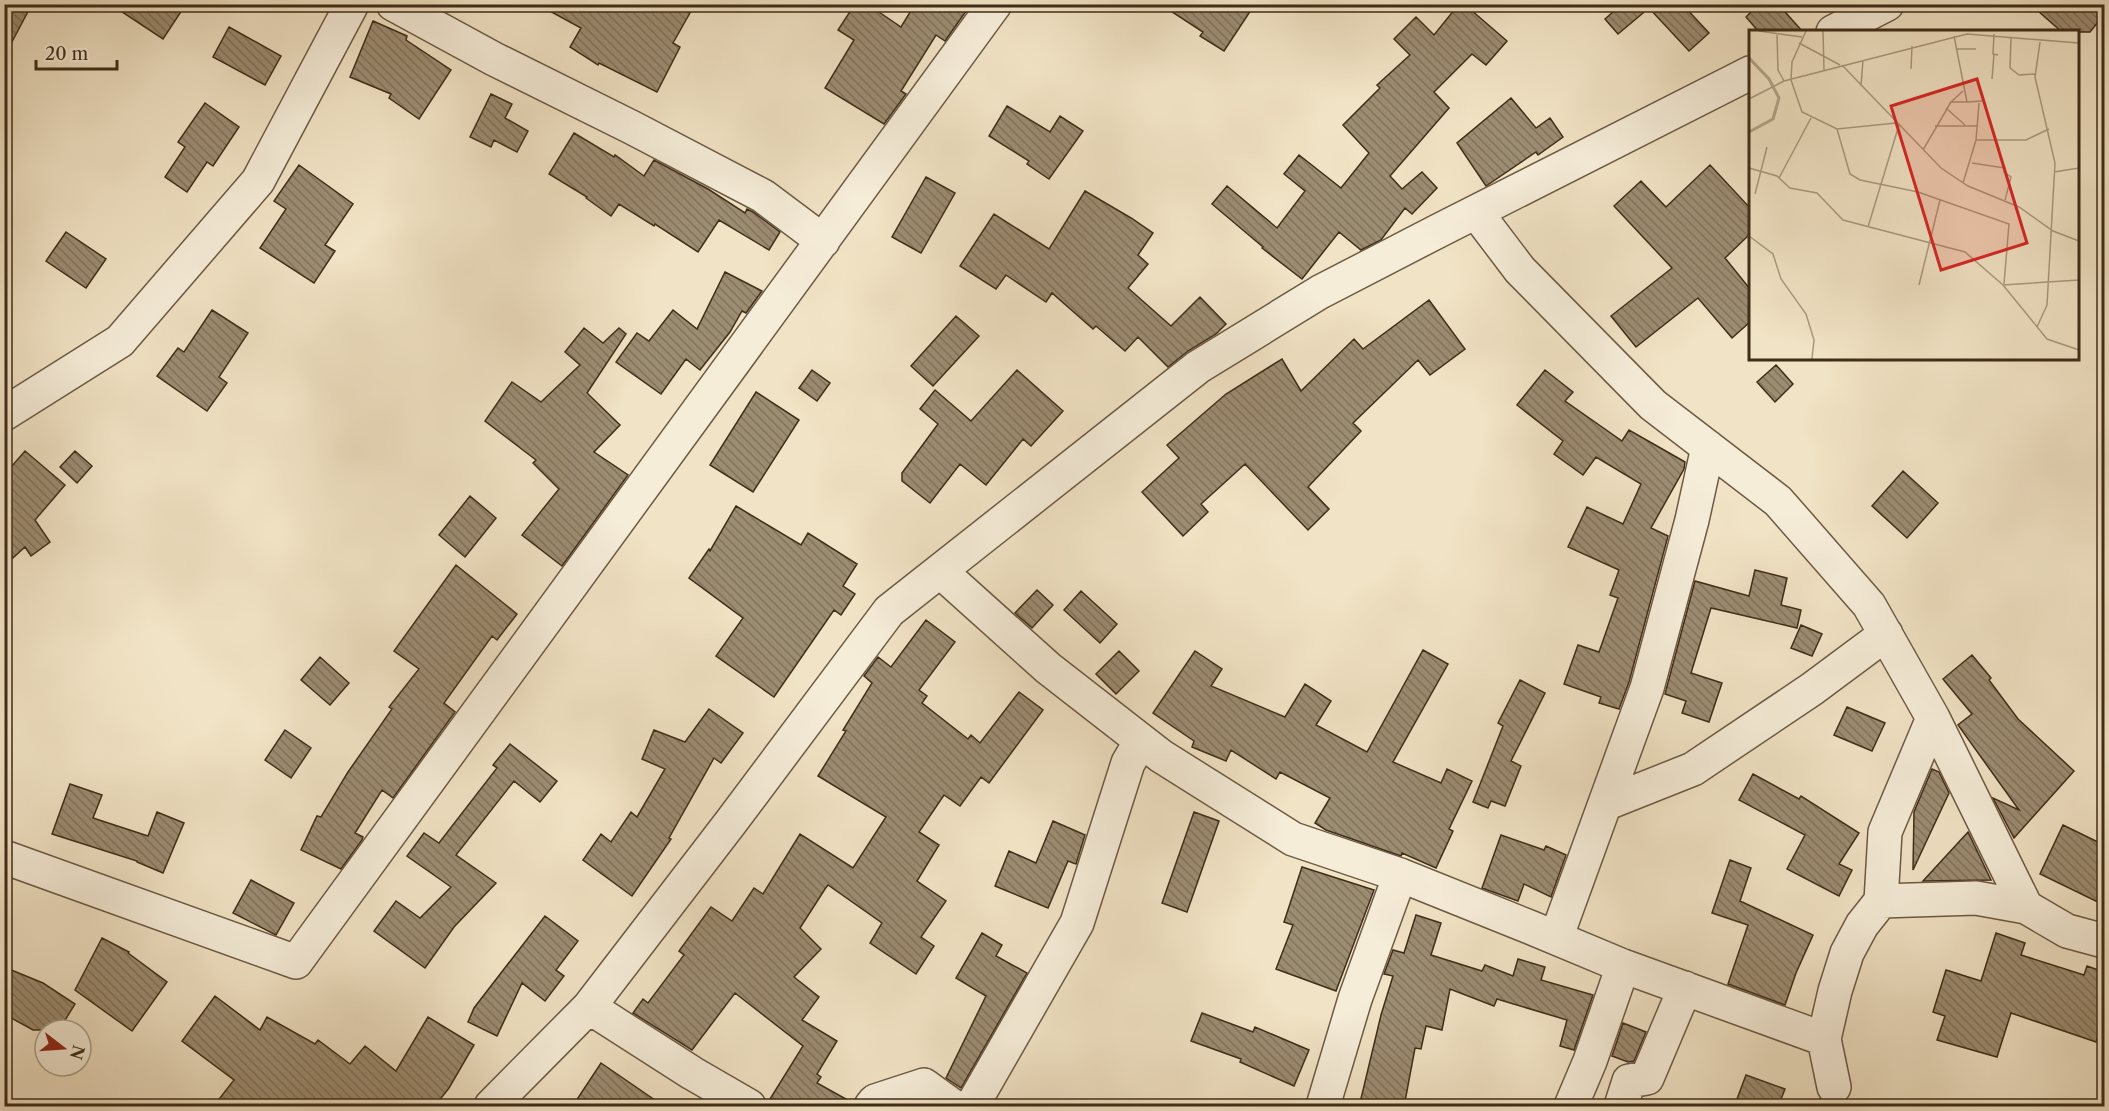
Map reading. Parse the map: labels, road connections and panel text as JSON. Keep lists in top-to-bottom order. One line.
{"scale_bar":"20 m","north":"right"}
